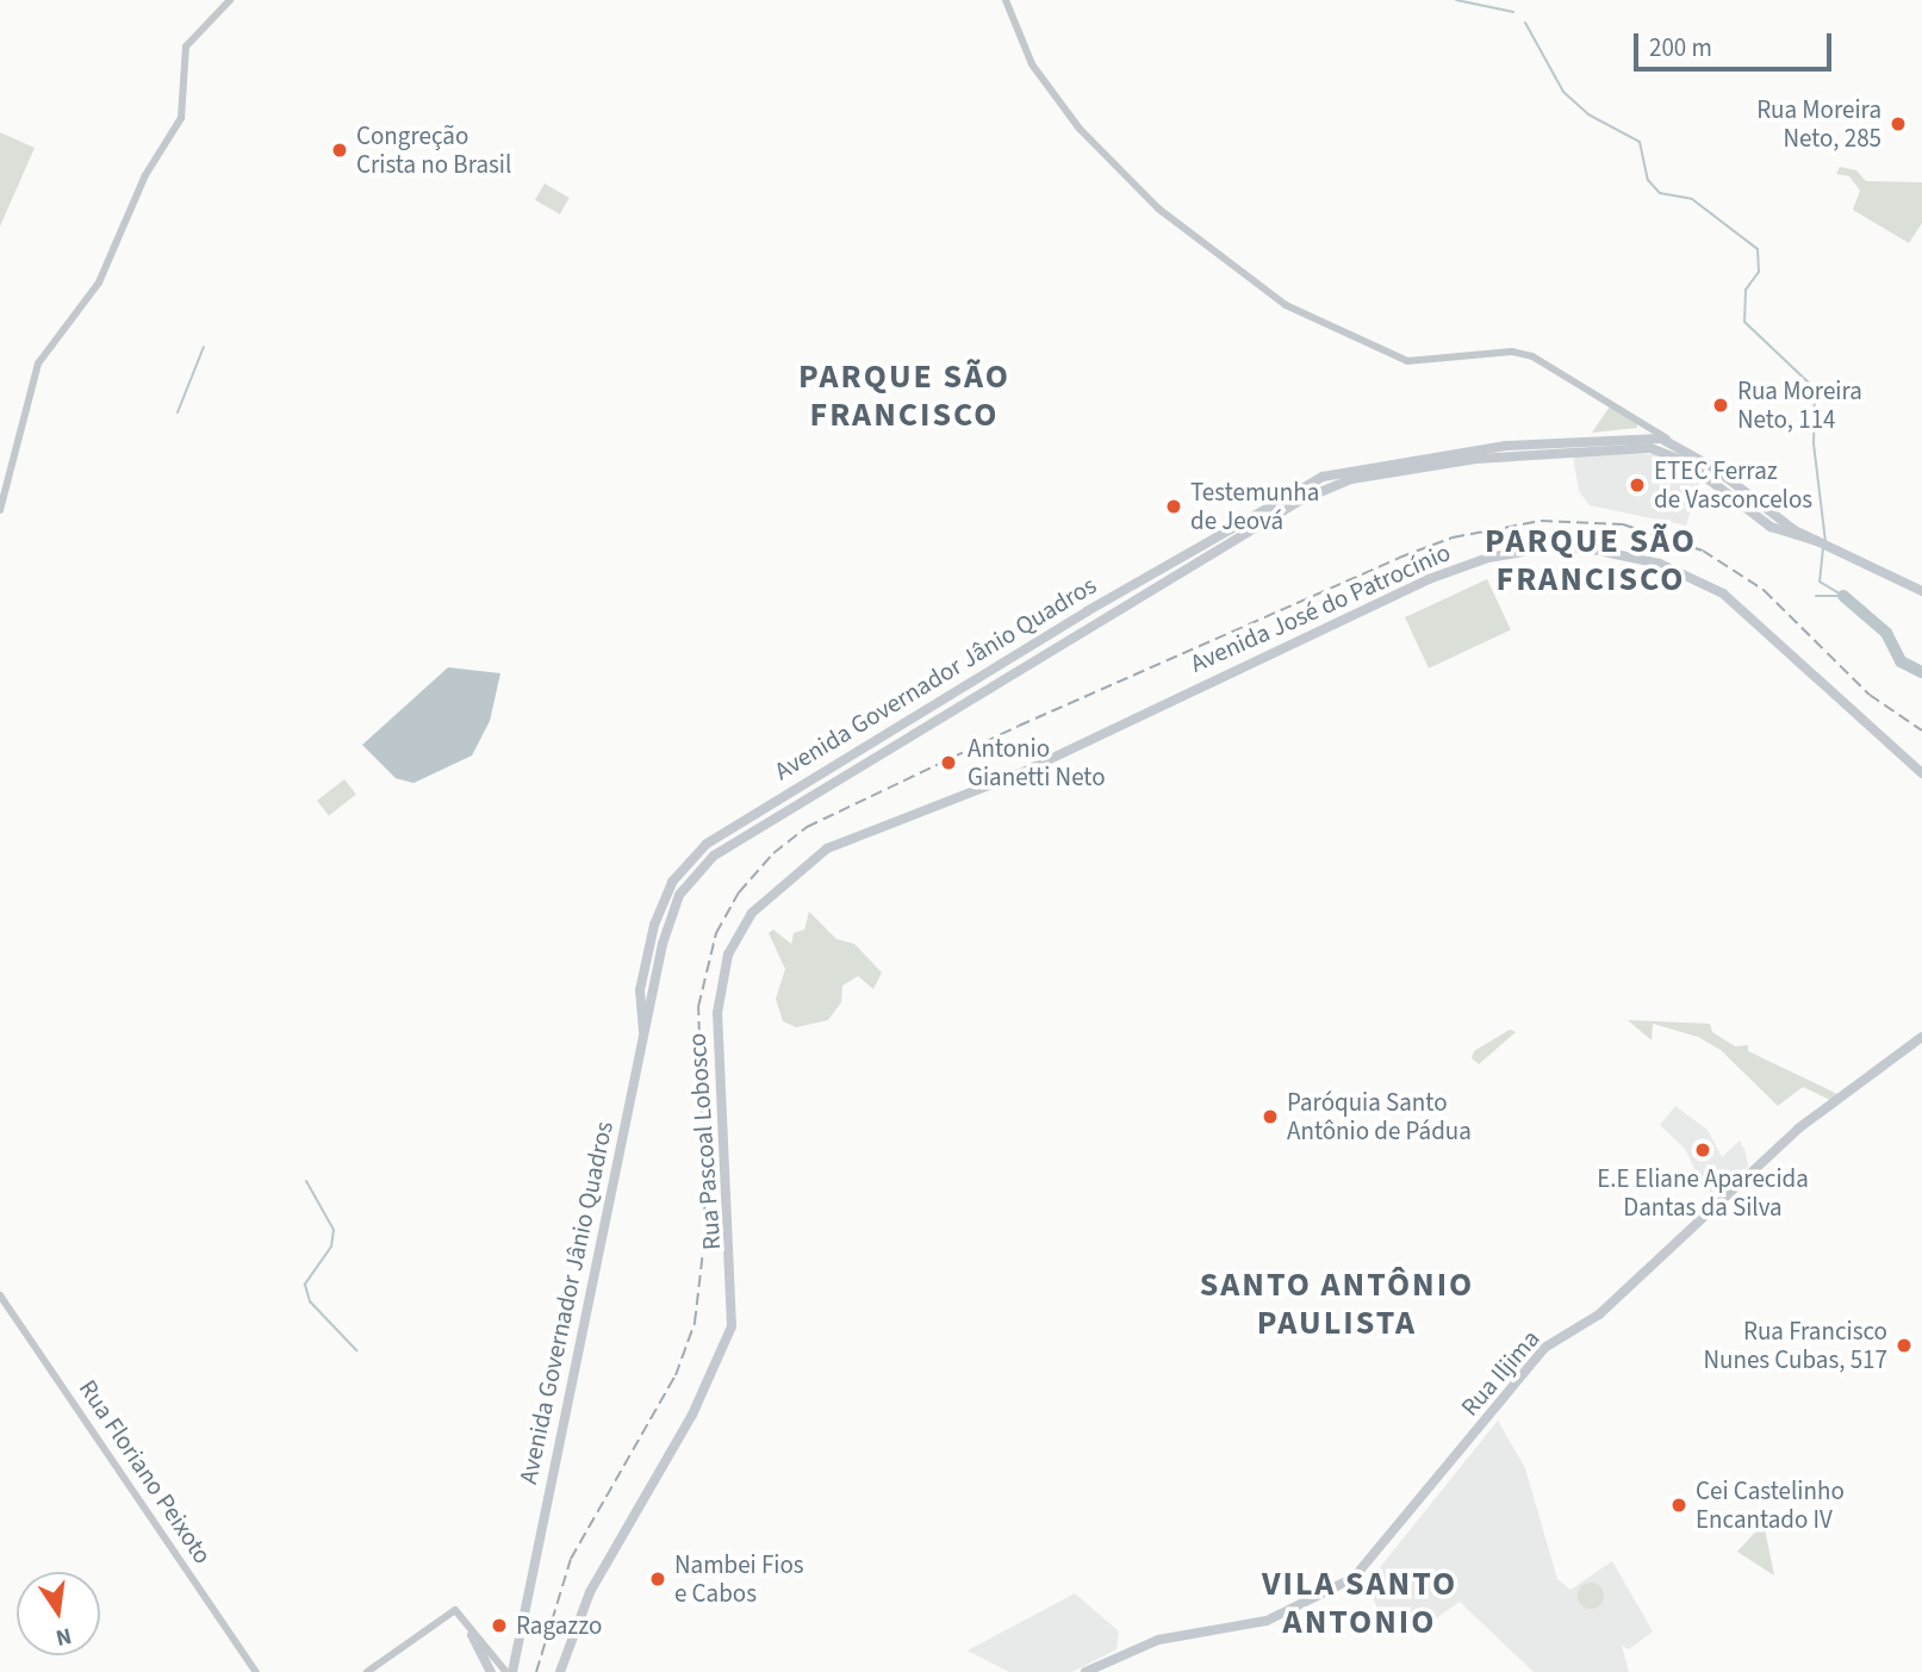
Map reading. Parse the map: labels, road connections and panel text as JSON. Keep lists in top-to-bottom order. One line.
{"streets":{"main road":["Avenida José do Patrocínio","Avenida Governador Jânio Quadros","Rua Pascoal Lobosco","Rua Iljima"],"street":["Rua Floriano Peixoto"]},"crossings":[["Avenida José do Patrocínio","Rua Pascoal Lobosco"]],"districts":["PARQUE SÃO FRANCISCO","PARQUE SÃO FRANCISCO","SANTO ANTÔNIO PAULISTA","VILA SANTO ANTONIO"],"places":["Rua Moreira Neto, 285","Congreção Crista no Brasil","Rua Moreira Neto, 114","ETEC Ferraz de Vasconcelos","Testemunha de Jeová","Antonio Gianetti Neto","Paróquia Santo Antônio de Pádua","E.E Eliane Aparecida Dantas da Silva","Rua Francisco Nunes Cubas, 517","Cei Castelinho Encantado IV","Nambei Fios e Cabos","Ragazzo"],"scale_bar":"200 m","north":"bottom"}
